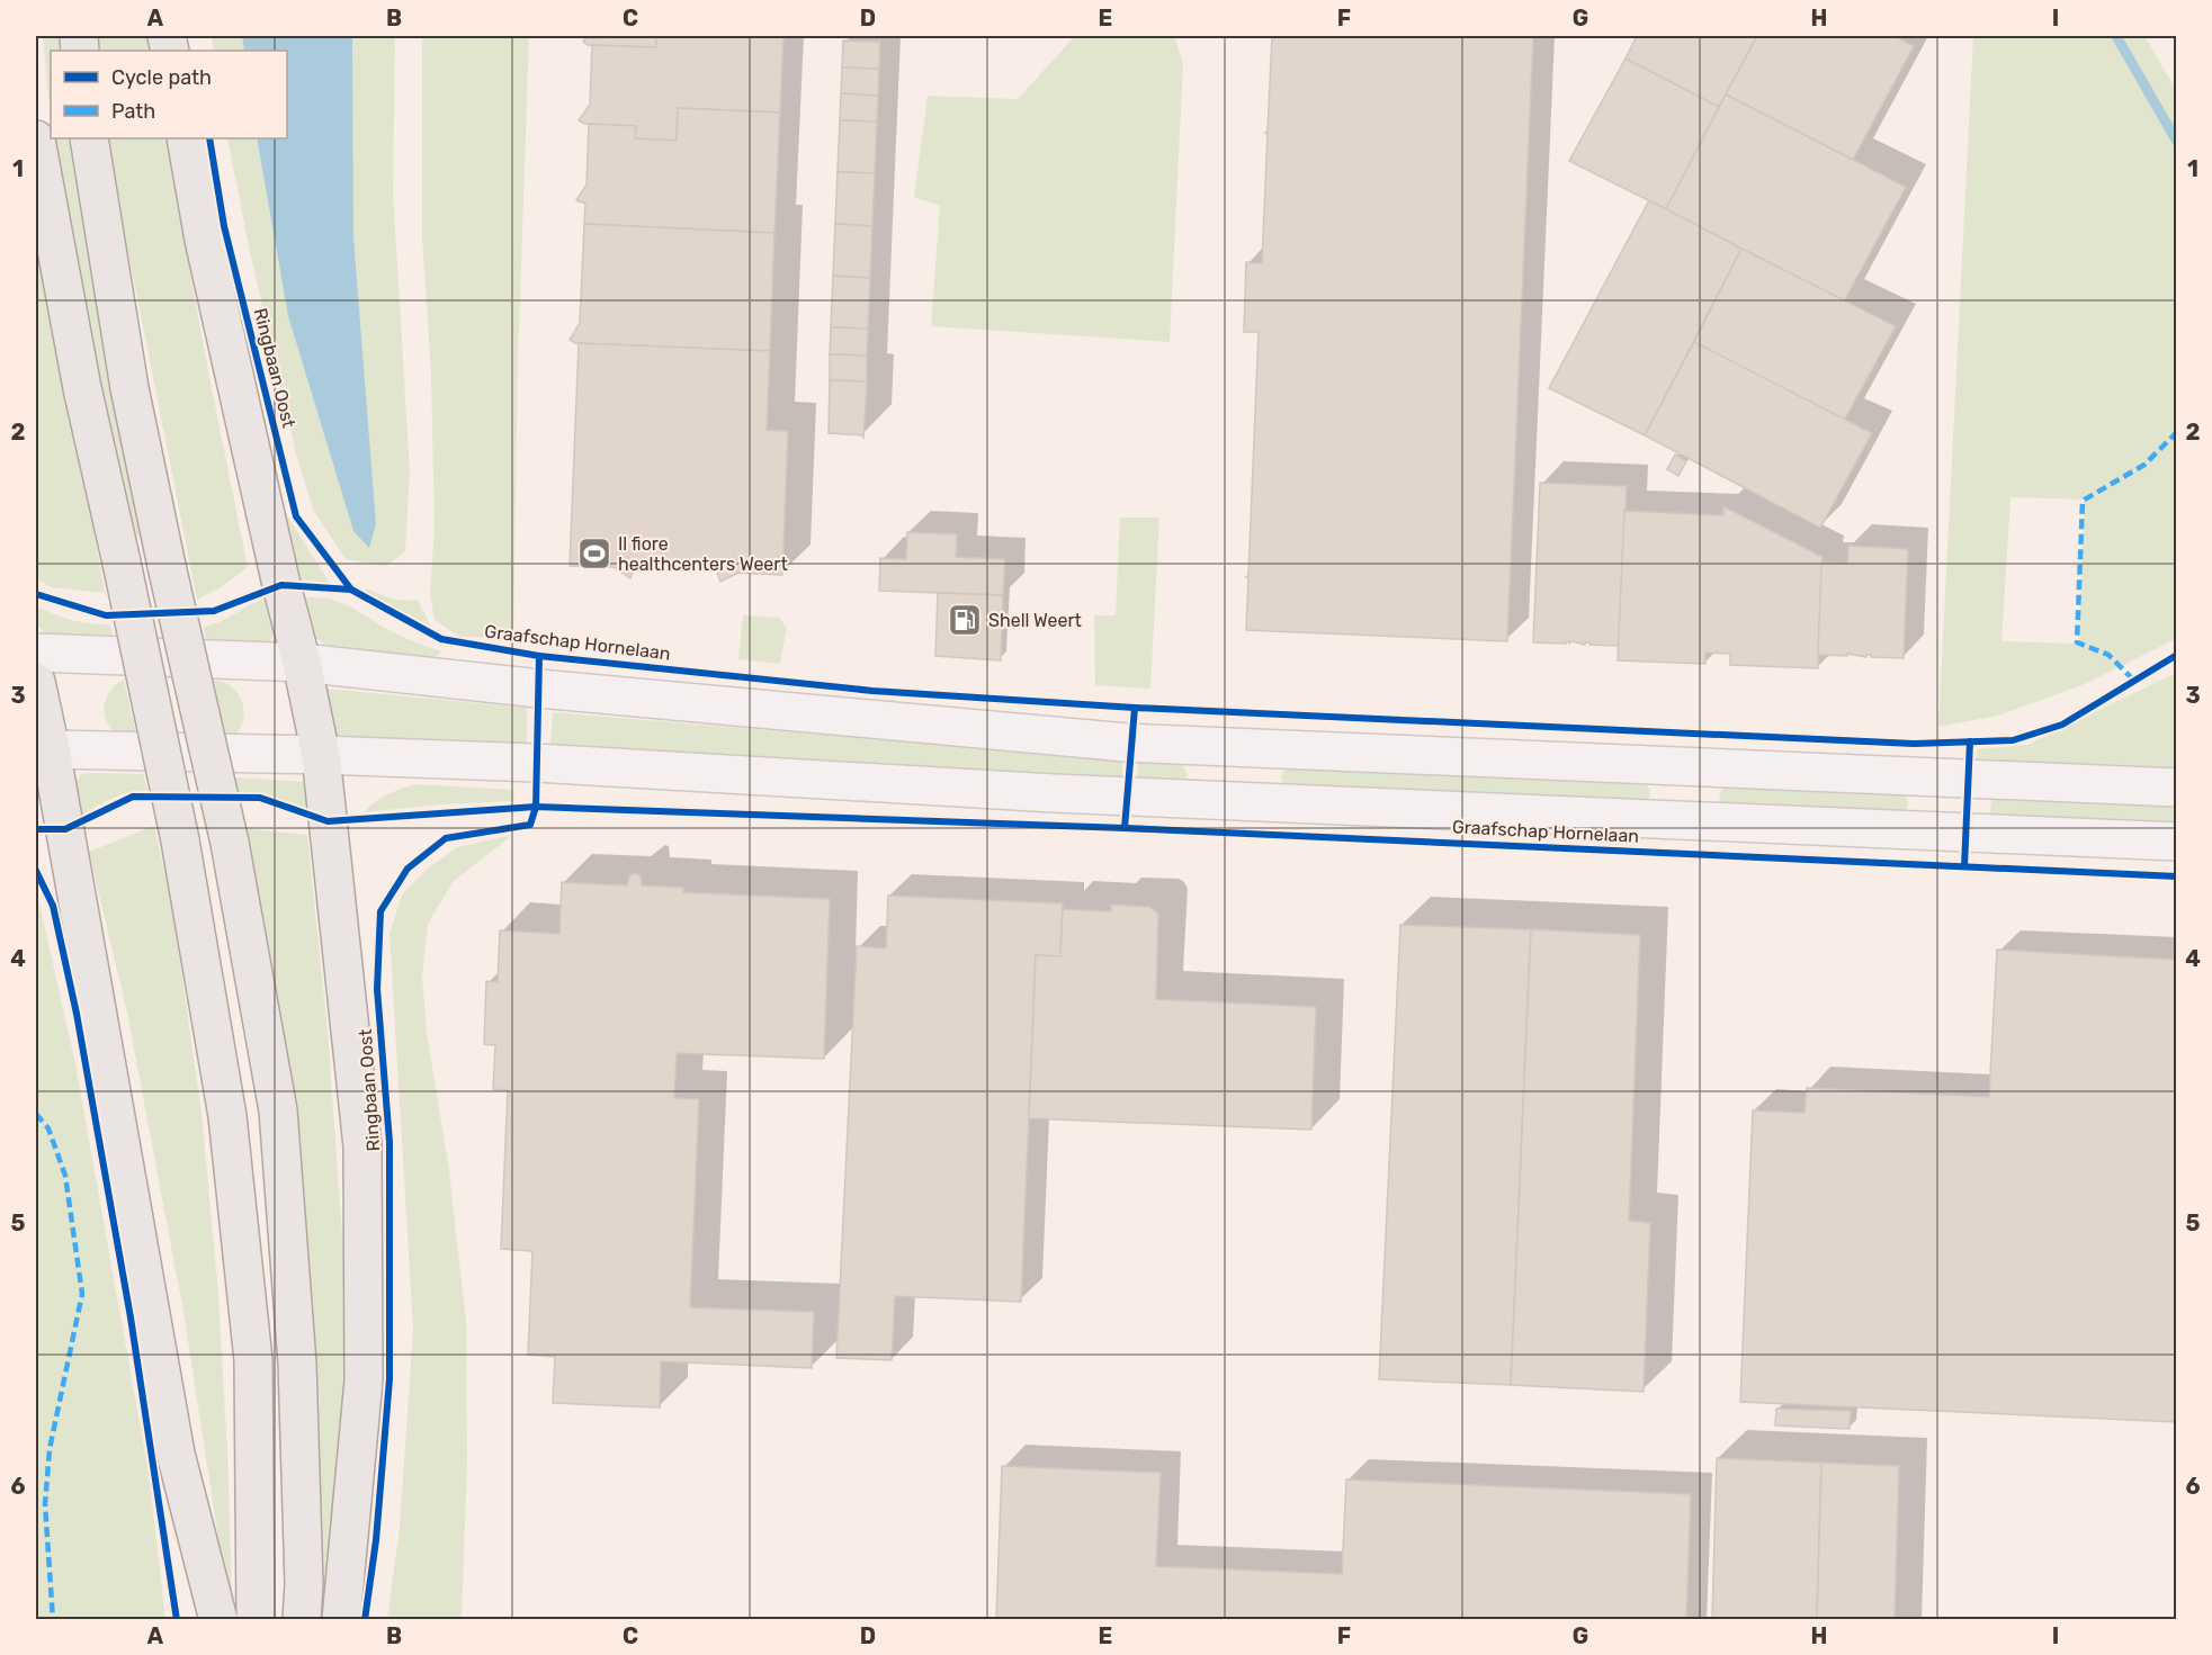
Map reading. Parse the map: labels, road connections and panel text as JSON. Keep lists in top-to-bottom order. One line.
{"streets":{"street":["Graafschap Hornelaan"],"cycle path":["Ringbaan Oost"]},"places":{"sports":["Il fiore healthcenters Weert"],"fuel station":["Shell Weert"]},"legend":["Cycle path","Path"],"grid":{"columns":["A","B","C","D","E","F","G","H","I"],"rows":["1","2","3","4","5","6"]}}
